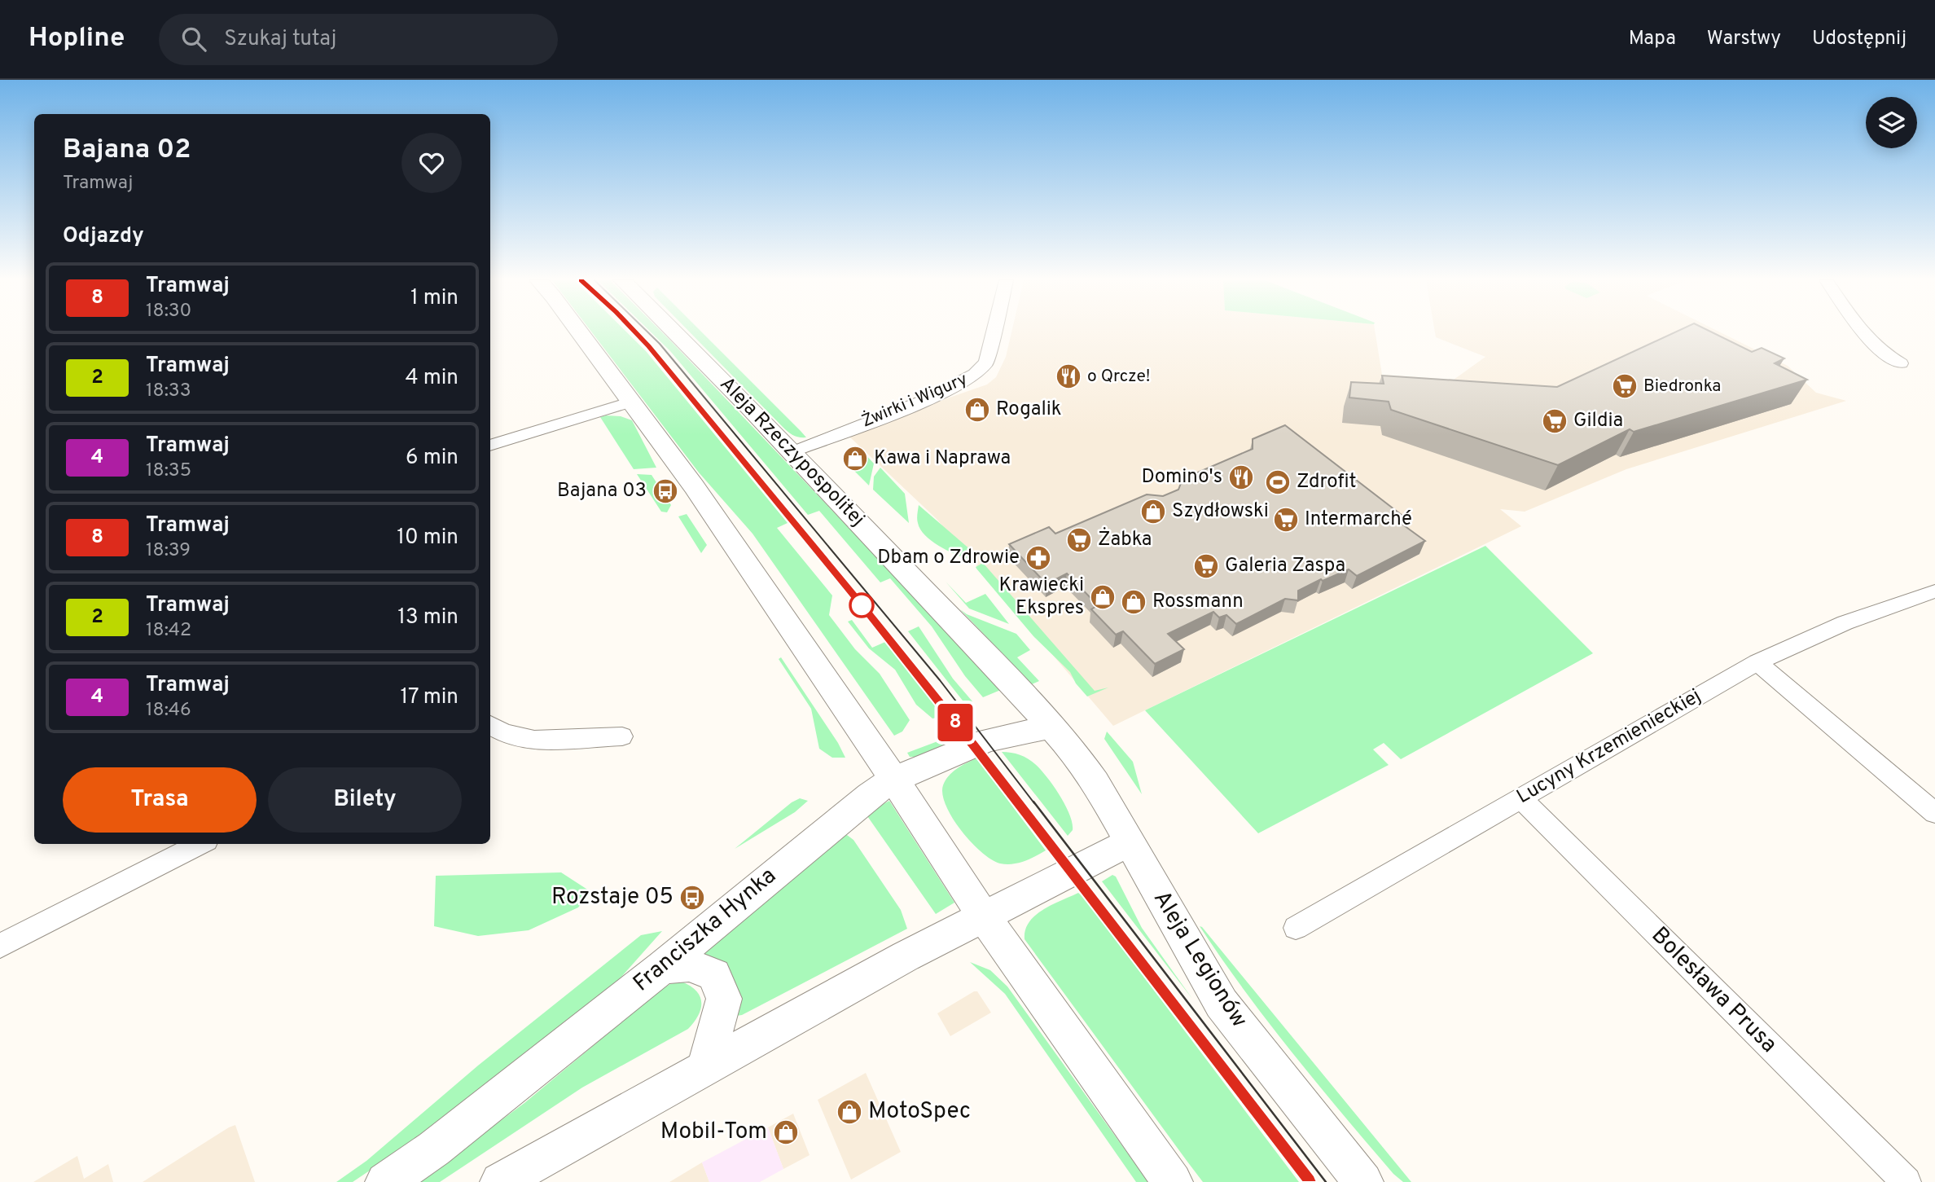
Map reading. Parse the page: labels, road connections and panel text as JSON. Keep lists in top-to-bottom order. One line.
{"streets":{"main road":["Aleja Rzeczypospolitej","Franciszka Hynka","Aleja Legionów"],"street":["Żwirki i Wigury","Lucyny Krzemienieckiej","Bolesława Prusa"]},"crossings":[["Żwirki i Wigury","Aleja Rzeczypospolitej"],["Aleja Rzeczypospolitej","Franciszka Hynka"],["Aleja Rzeczypospolitej","Aleja Legionów"],["Lucyny Krzemienieckiej","Bolesława Prusa"],["Franciszka Hynka","Aleja Legionów"]],"places":{"restaurant":["o Qrcze!","Domino's"],"supermarket":["Biedronka","Gildia","Intermarché","Żabka","Galeria Zaspa"],"shop":["Rogalik","Kawa i Naprawa","Szydłowski","Krawiecki Ekspres","Rossmann","MotoSpec","Mobil-Tom"],"sports":["Zdrofit"],"bus stop":["Bajana 03","Rozstaje 05"],"pharmacy":["Dbam o Zdrowie"]},"lines":["tram line 8"],"page":{"header":"Hopline","search":"Szukaj tutaj","nav":["Mapa","Warstwy","Udostępnij"],"on_map":"8","heading":[["Bajana 02","Tramwaj"],"Odjazdy"],"list":[{"mark":"8","name":"Tramwaj","note":"18:30","value":"1 min"},{"mark":"2","name":"Tramwaj","note":"18:33","value":"4 min"},{"mark":"4","name":"Tramwaj","note":"18:35","value":"6 min"},{"mark":"8","name":"Tramwaj","note":"18:39","value":"10 min"},{"mark":"2","name":"Tramwaj","note":"18:42","value":"13 min"},{"mark":"4","name":"Tramwaj","note":"18:46","value":"17 min"}],"buttons":["Trasa","Bilety"]}}
